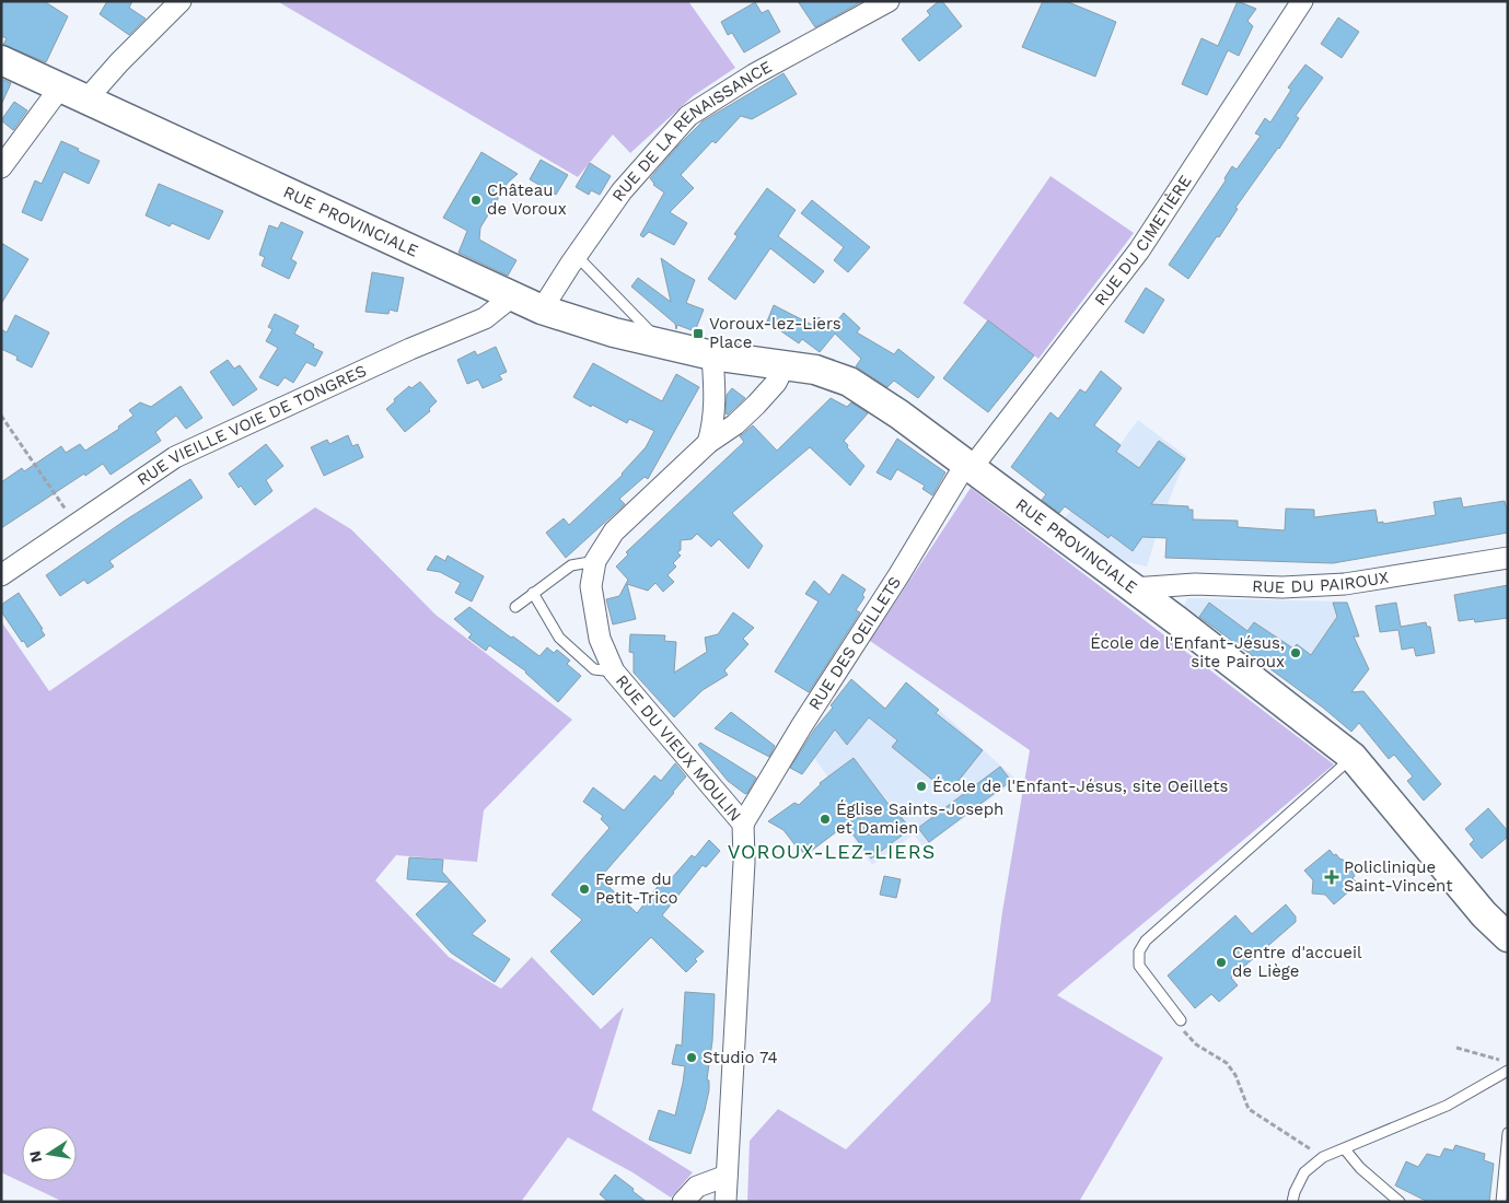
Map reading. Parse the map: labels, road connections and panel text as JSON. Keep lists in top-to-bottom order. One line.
{"streets":{"main road":["RUE PROVINCIALE"],"street":["RUE DE LA RENAISSANCE","RUE DU CIMETIÈRE","RUE VIEILLE VOIE DE TONGRES","RUE DU PAIROUX","RUE DES OEILLETS","RUE DU VIEUX MOULIN"]},"crossings":[["RUE DE LA RENAISSANCE","RUE PROVINCIALE"],["RUE PROVINCIALE","RUE DU CIMETIÈRE"],["RUE PROVINCIALE","RUE VIEILLE VOIE DE TONGRES"],["RUE PROVINCIALE","RUE DU PAIROUX"],["RUE PROVINCIALE","RUE DES OEILLETS"],["RUE PROVINCIALE","RUE DU VIEUX MOULIN"],["RUE DU CIMETIÈRE","RUE DES OEILLETS"],["RUE DES OEILLETS","RUE DU VIEUX MOULIN"]],"districts":["VOROUX-LEZ-LIERS"],"places":{"other":["Château de Voroux","École de l'Enfant-Jésus, site Pairoux","École de l'Enfant-Jésus, site Oeillets","Église Saints-Joseph et Damien","Ferme du Petit-Trico","Centre d'accueil de Liège","Studio 74"],"transit":["Voroux-lez-Liers Place"],"health":["Policlinique Saint-Vincent"]},"north":"left"}
